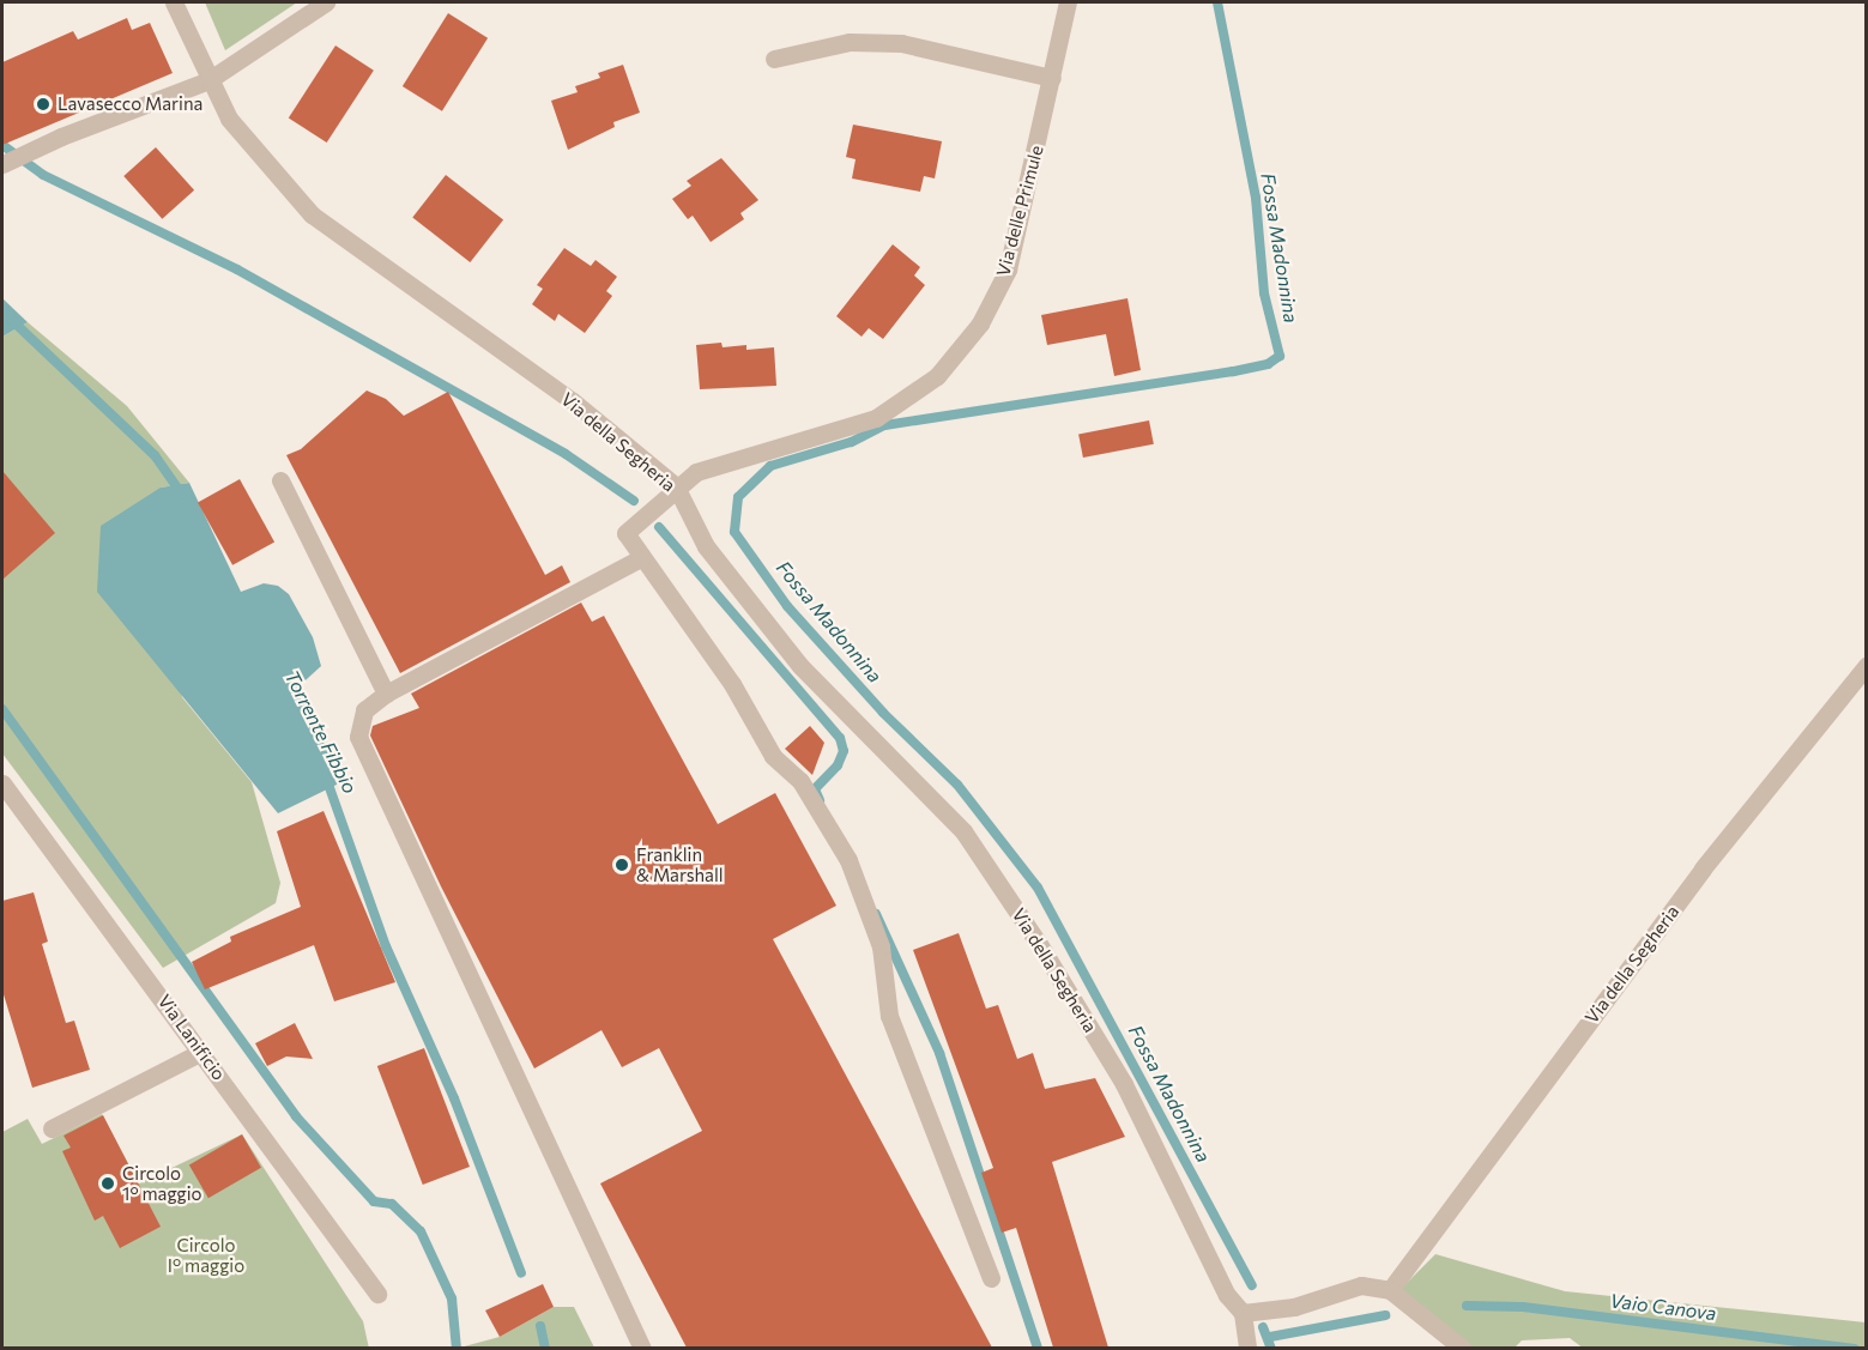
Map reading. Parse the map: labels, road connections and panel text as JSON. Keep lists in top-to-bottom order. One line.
{"streets":{"street":["Via delle Primule","Via della Segheria","Via Lanificio"]},"crossings":[["Via delle Primule","Via della Segheria"]],"water":["Fossa Madonnina","Torrente Fibbio","Vaio Canova"],"parks":["Circolo I° maggio"],"places":["Lavasecco Marina","Franklin & Marshall","Circolo 1° maggio"]}
